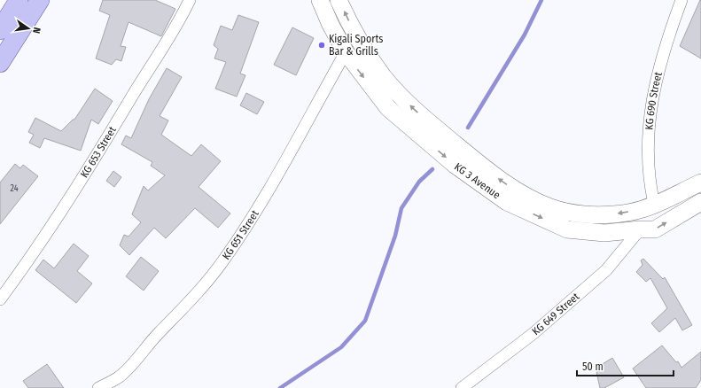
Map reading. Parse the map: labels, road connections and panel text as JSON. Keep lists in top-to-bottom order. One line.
{"streets":{"main road":["KG 3 Avenue"],"street":["KG 690 Street","KG 653 Street","KG 651 Street","KG 649 Street"]},"crossings":[["KG 690 Street","KG 3 Avenue"],["KG 3 Avenue","KG 651 Street"],["KG 3 Avenue","KG 649 Street"]],"places":["Kigali Sports Bar & Grills"],"house_numbers":["24"],"scale_bar":"50 m","north":"right"}
